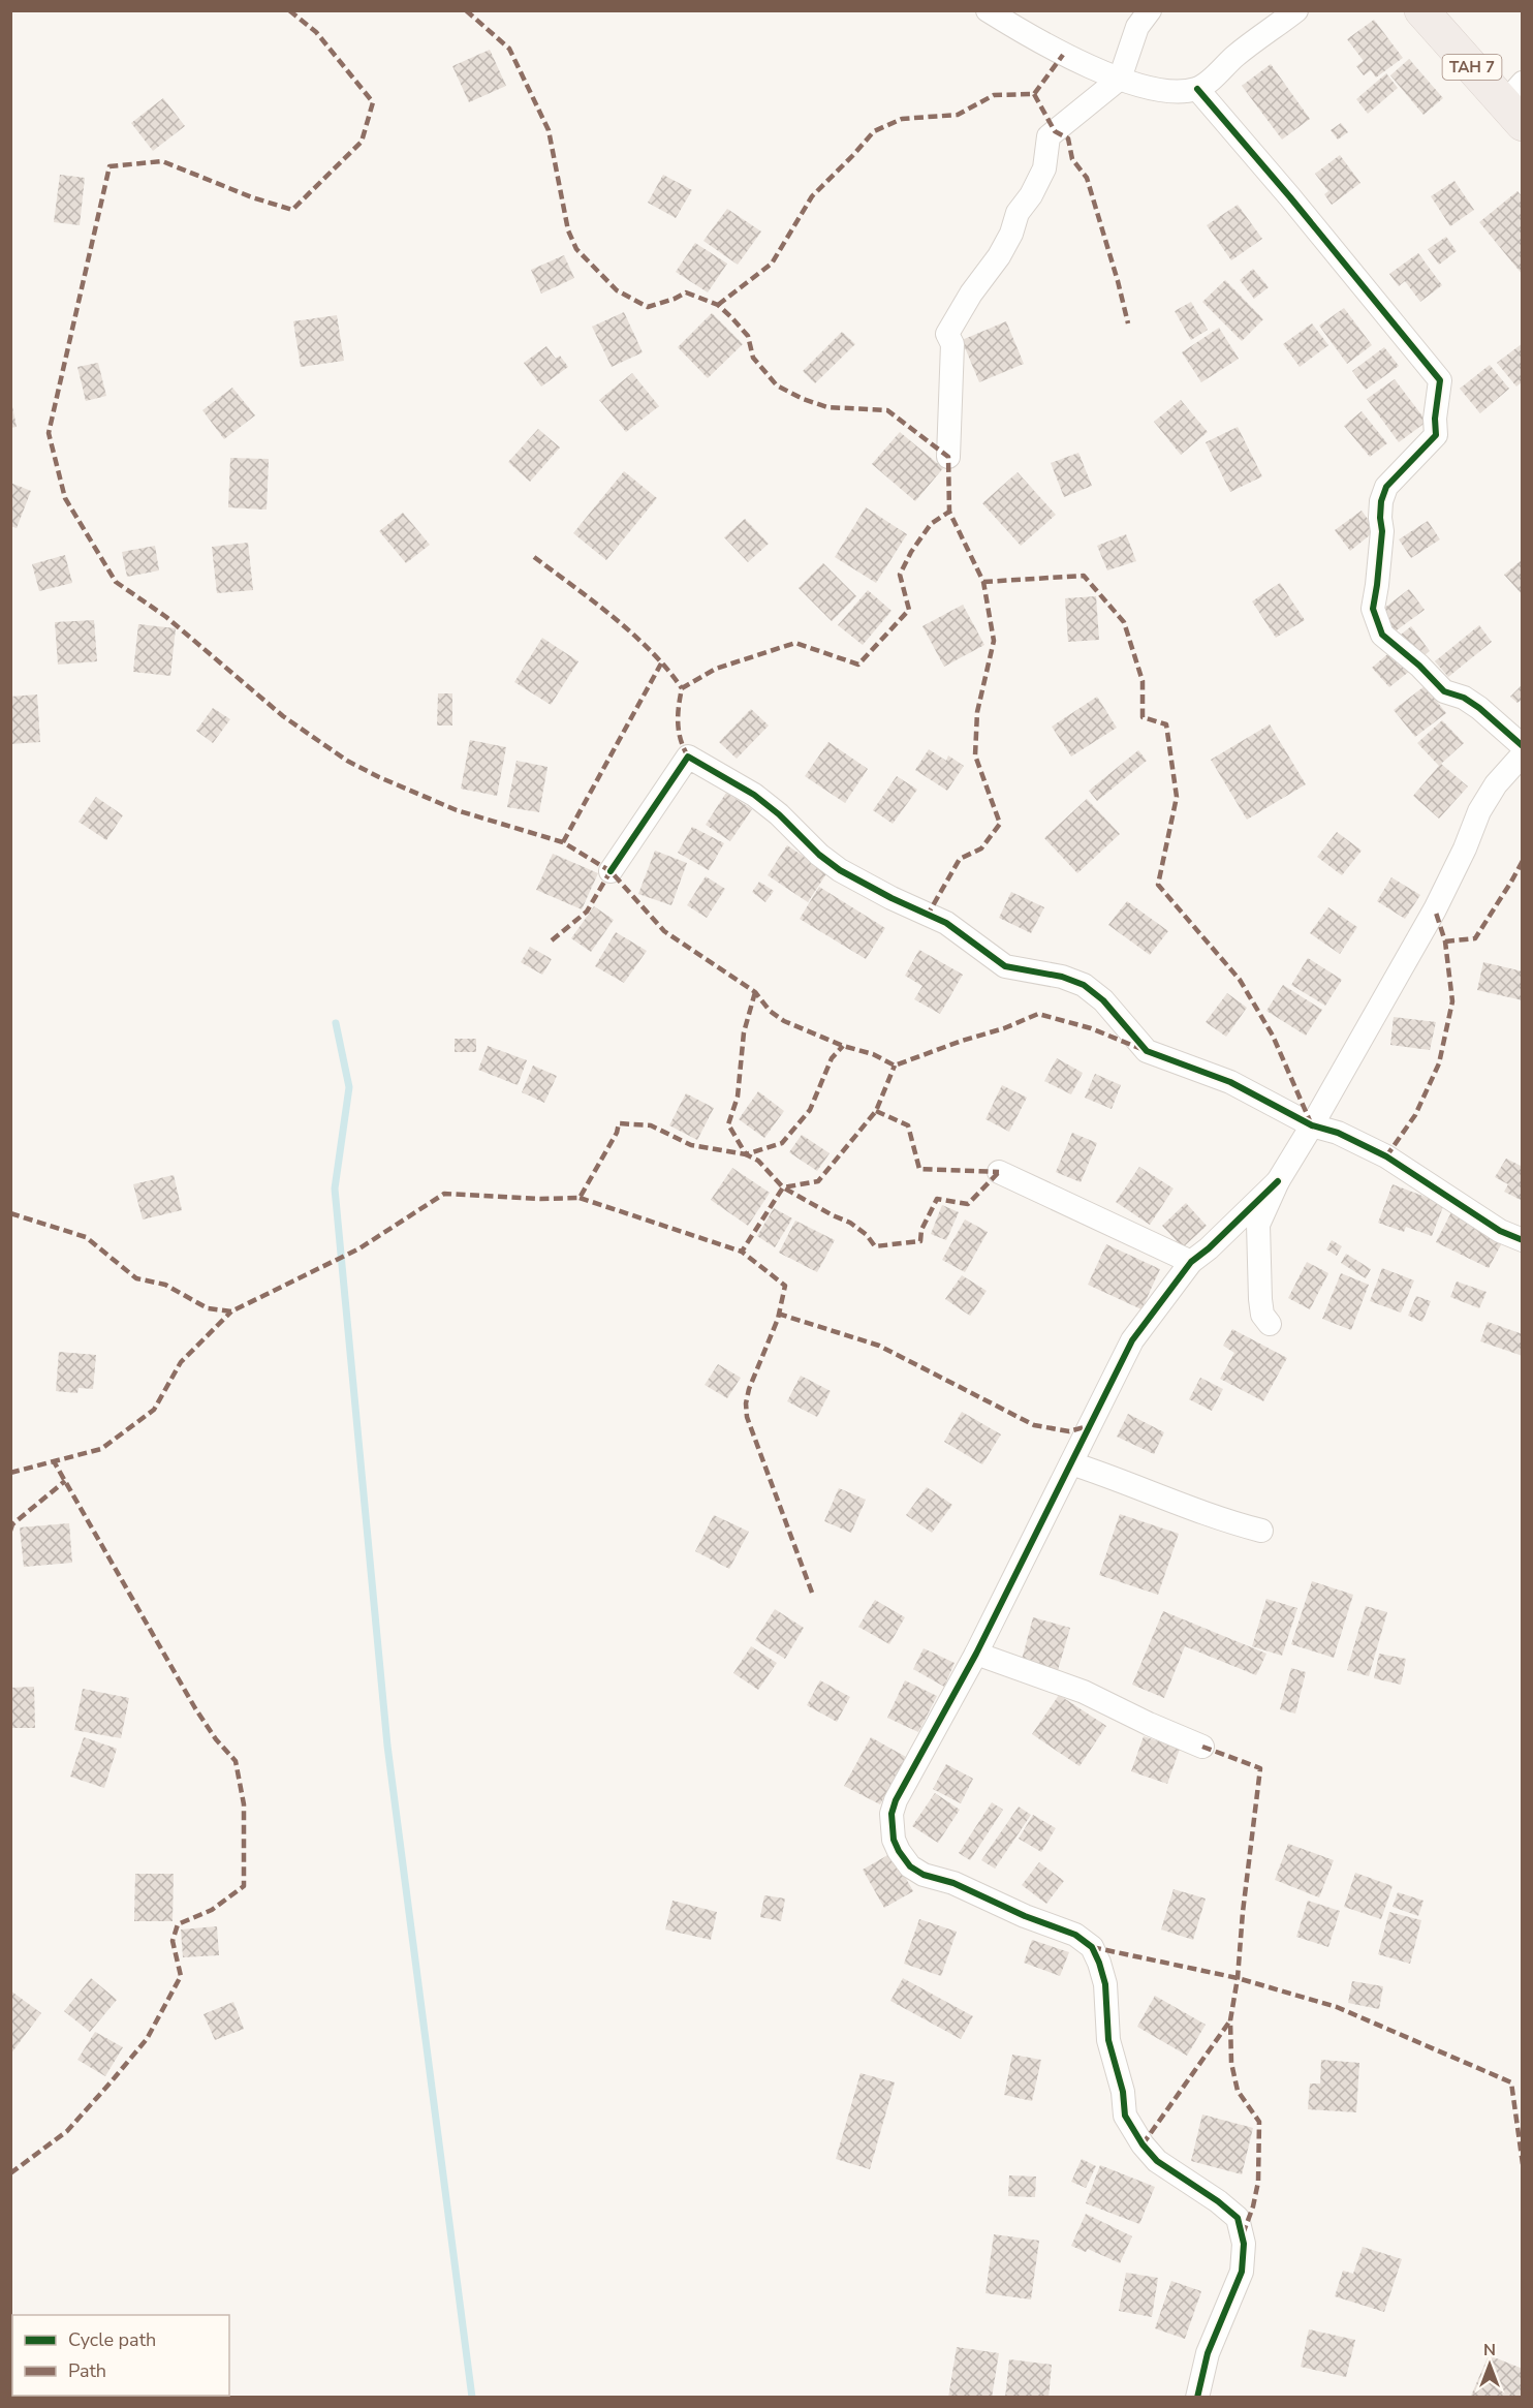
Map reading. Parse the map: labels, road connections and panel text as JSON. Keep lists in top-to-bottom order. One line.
{"streets":{"highway":["TAH 7"]},"legend":["Cycle path","Path"],"north":"top"}
